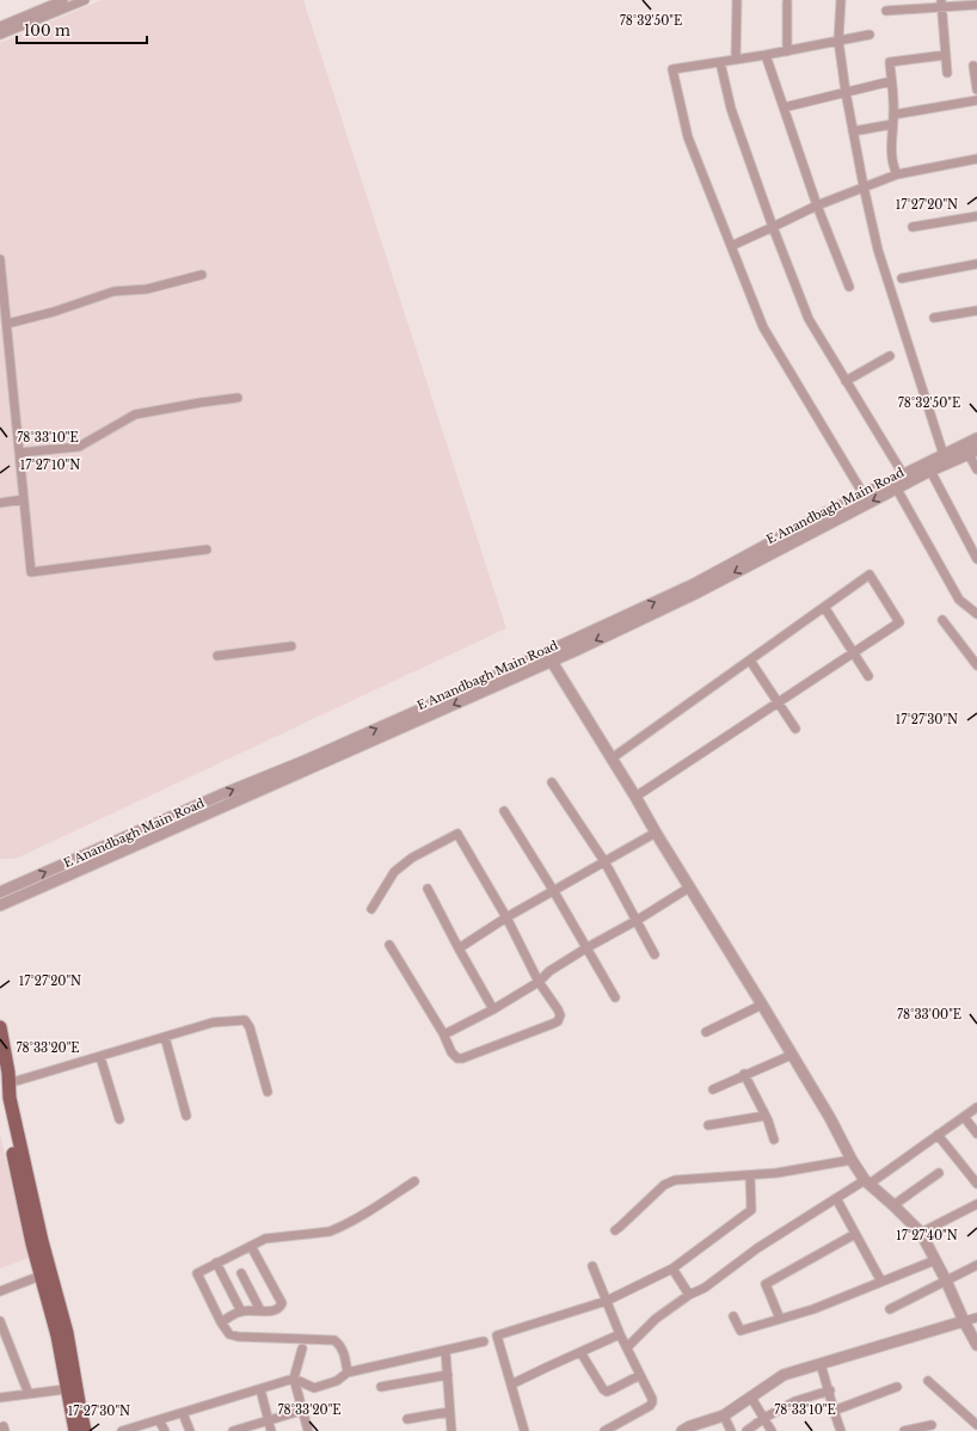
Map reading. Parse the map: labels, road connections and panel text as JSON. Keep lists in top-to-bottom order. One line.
{"streets":{"street":["E Anandbagh Main Road"]},"scale_bar":"100 m","coordinates":["78°32'50\"E","17°27'20\"N","78°33'10\"E","17°27'10\"N","17°27'30\"N","78°33'00\"E","78°33'20\"E","17°27'40\"N"]}
